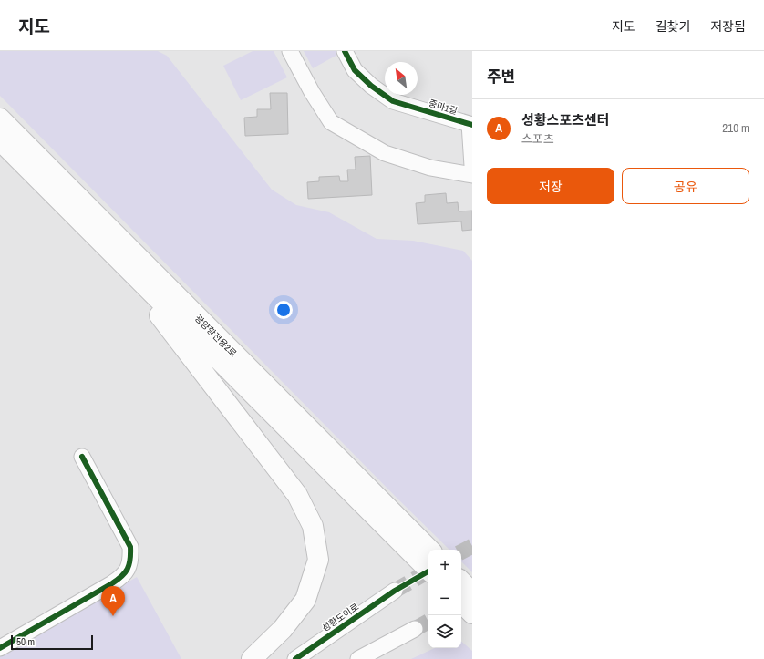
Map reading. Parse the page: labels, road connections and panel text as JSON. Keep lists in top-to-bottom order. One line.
{"streets":{"highway":["광양항전용2로"],"street":["중마1길","성황도이로"]},"scale_bar":"50 m","north":"top left","page":{"header":"지도","nav":["지도","길찾기","저장됨"],"heading":"주변","list":[{"mark":"A","name":"성황스포츠센터","note":"스포츠","value":"210 m"}],"buttons":["저장","공유"],"map_buttons":["+","−"],"pins":"A","scale":"50 m"}}
